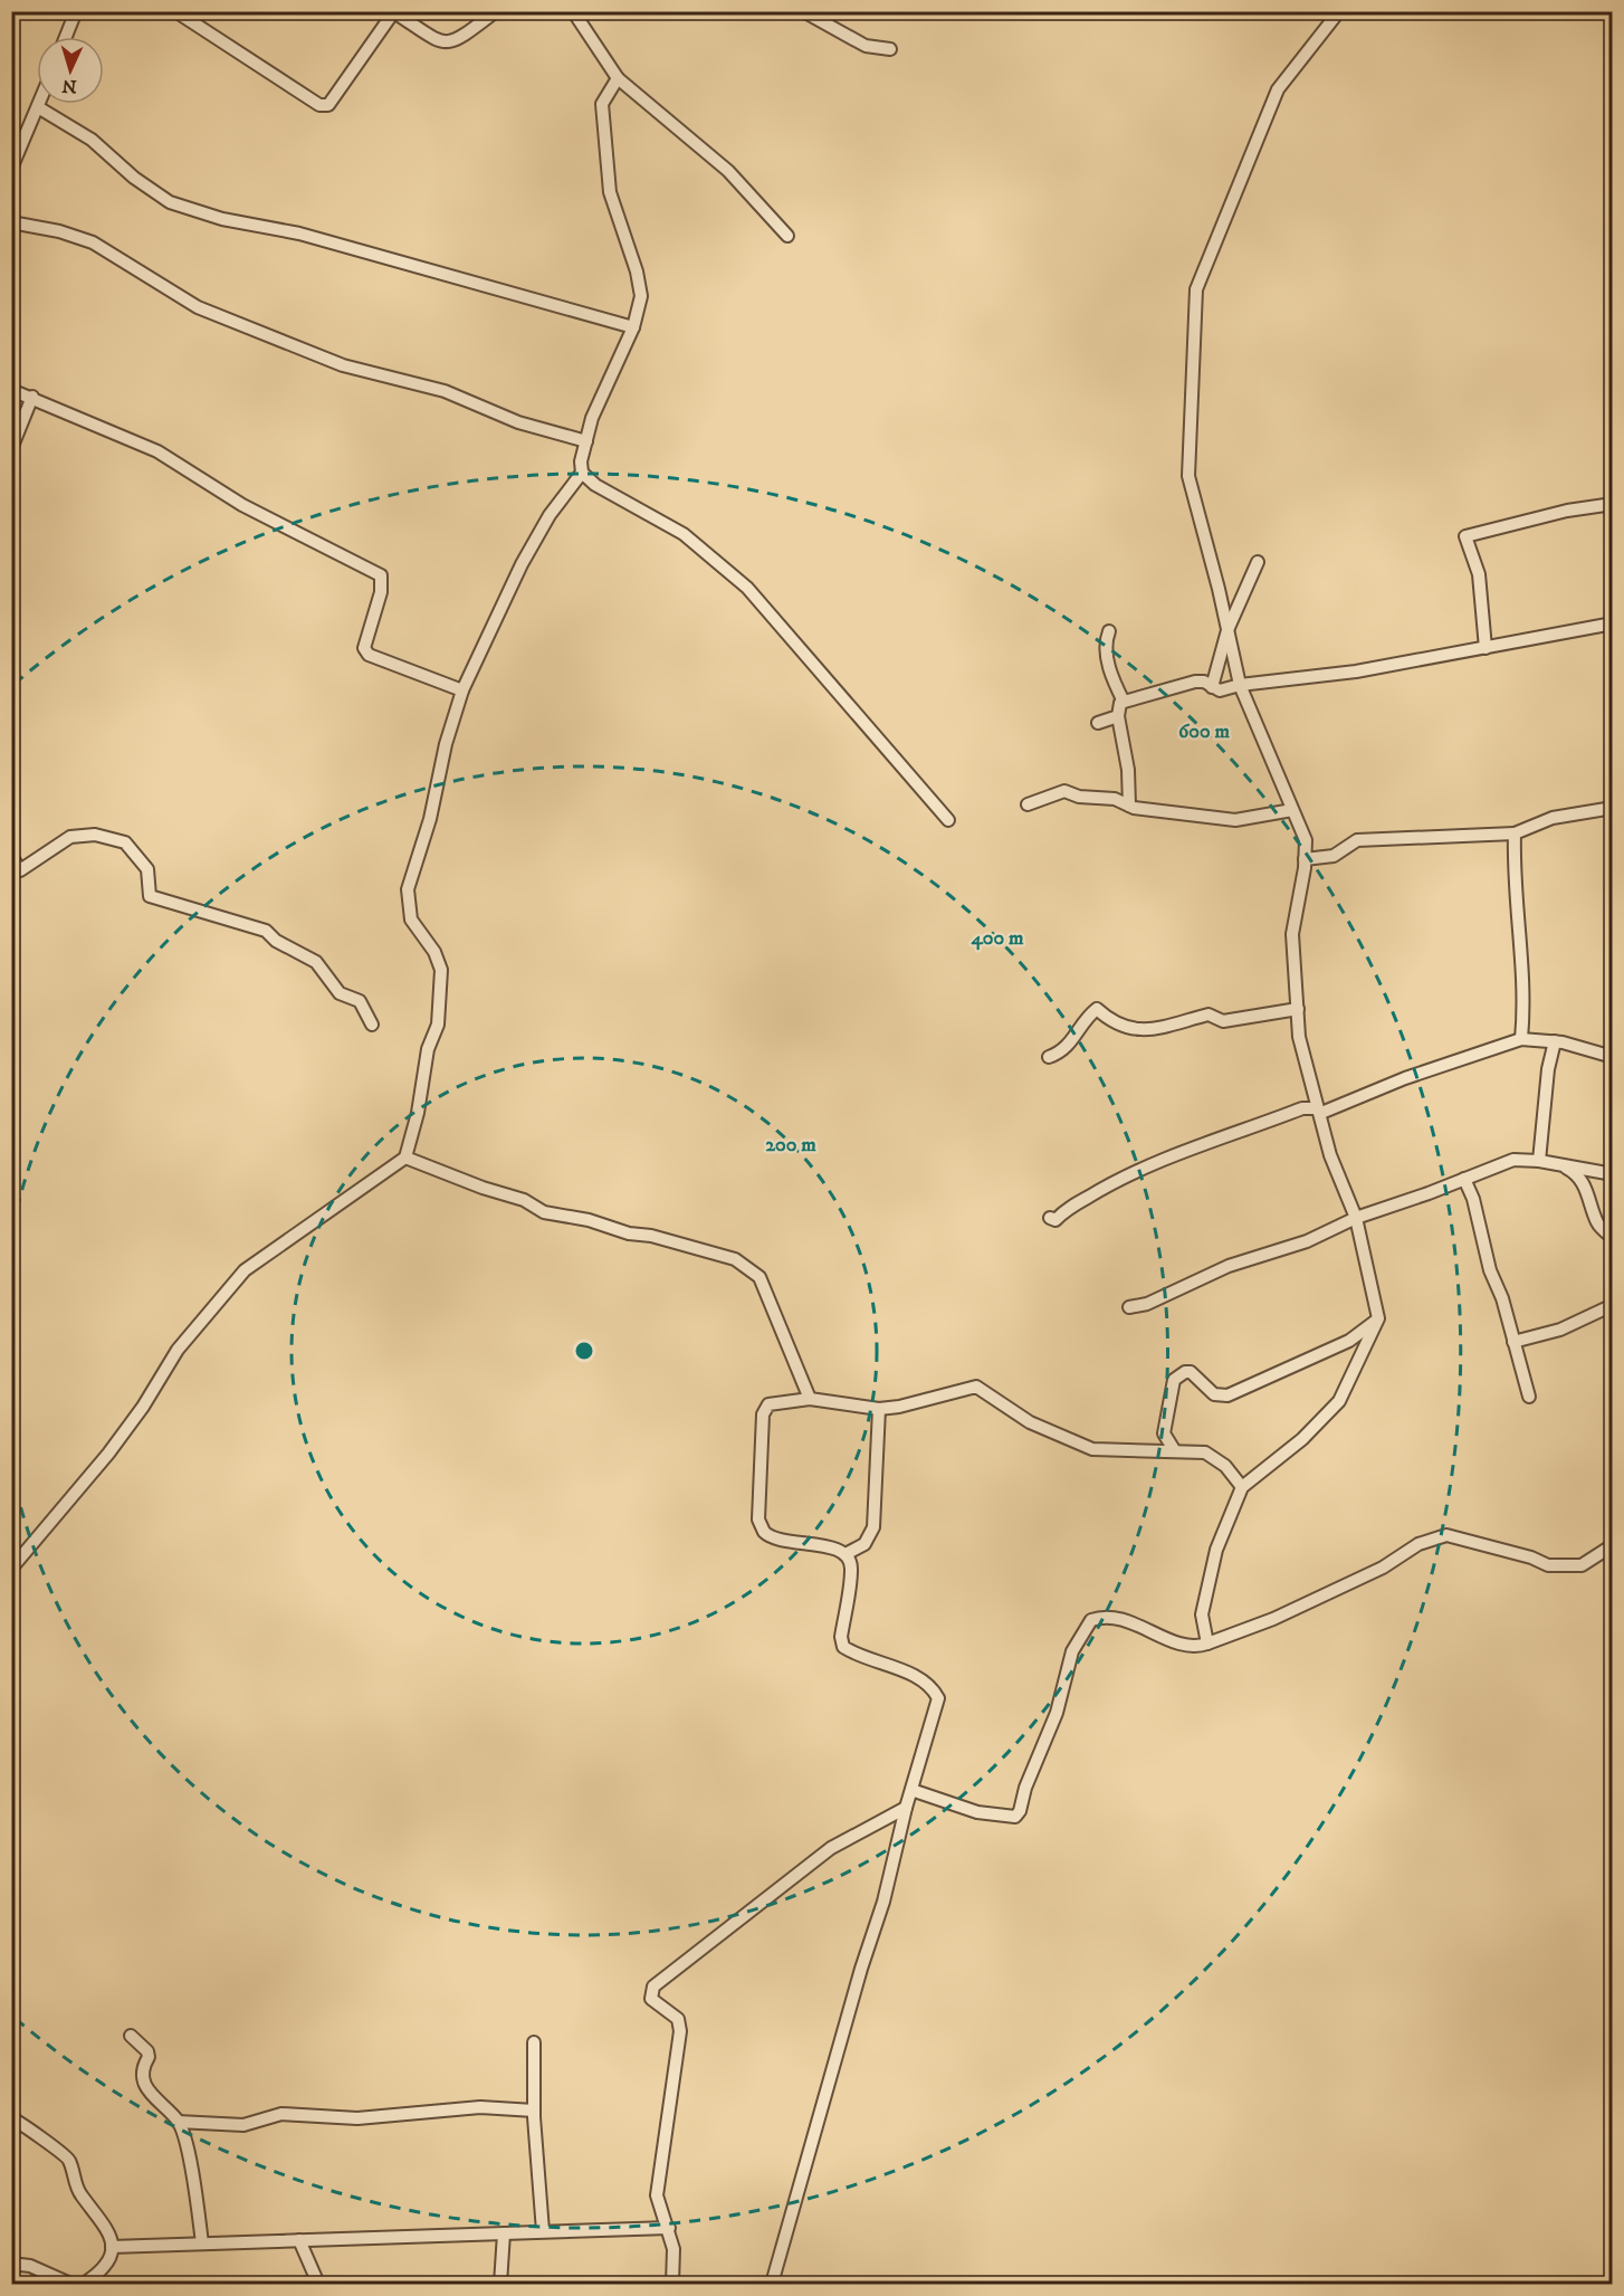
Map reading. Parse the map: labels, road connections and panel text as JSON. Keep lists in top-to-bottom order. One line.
{"north":"bottom","rings":["600 m","400 m","200 m"]}
